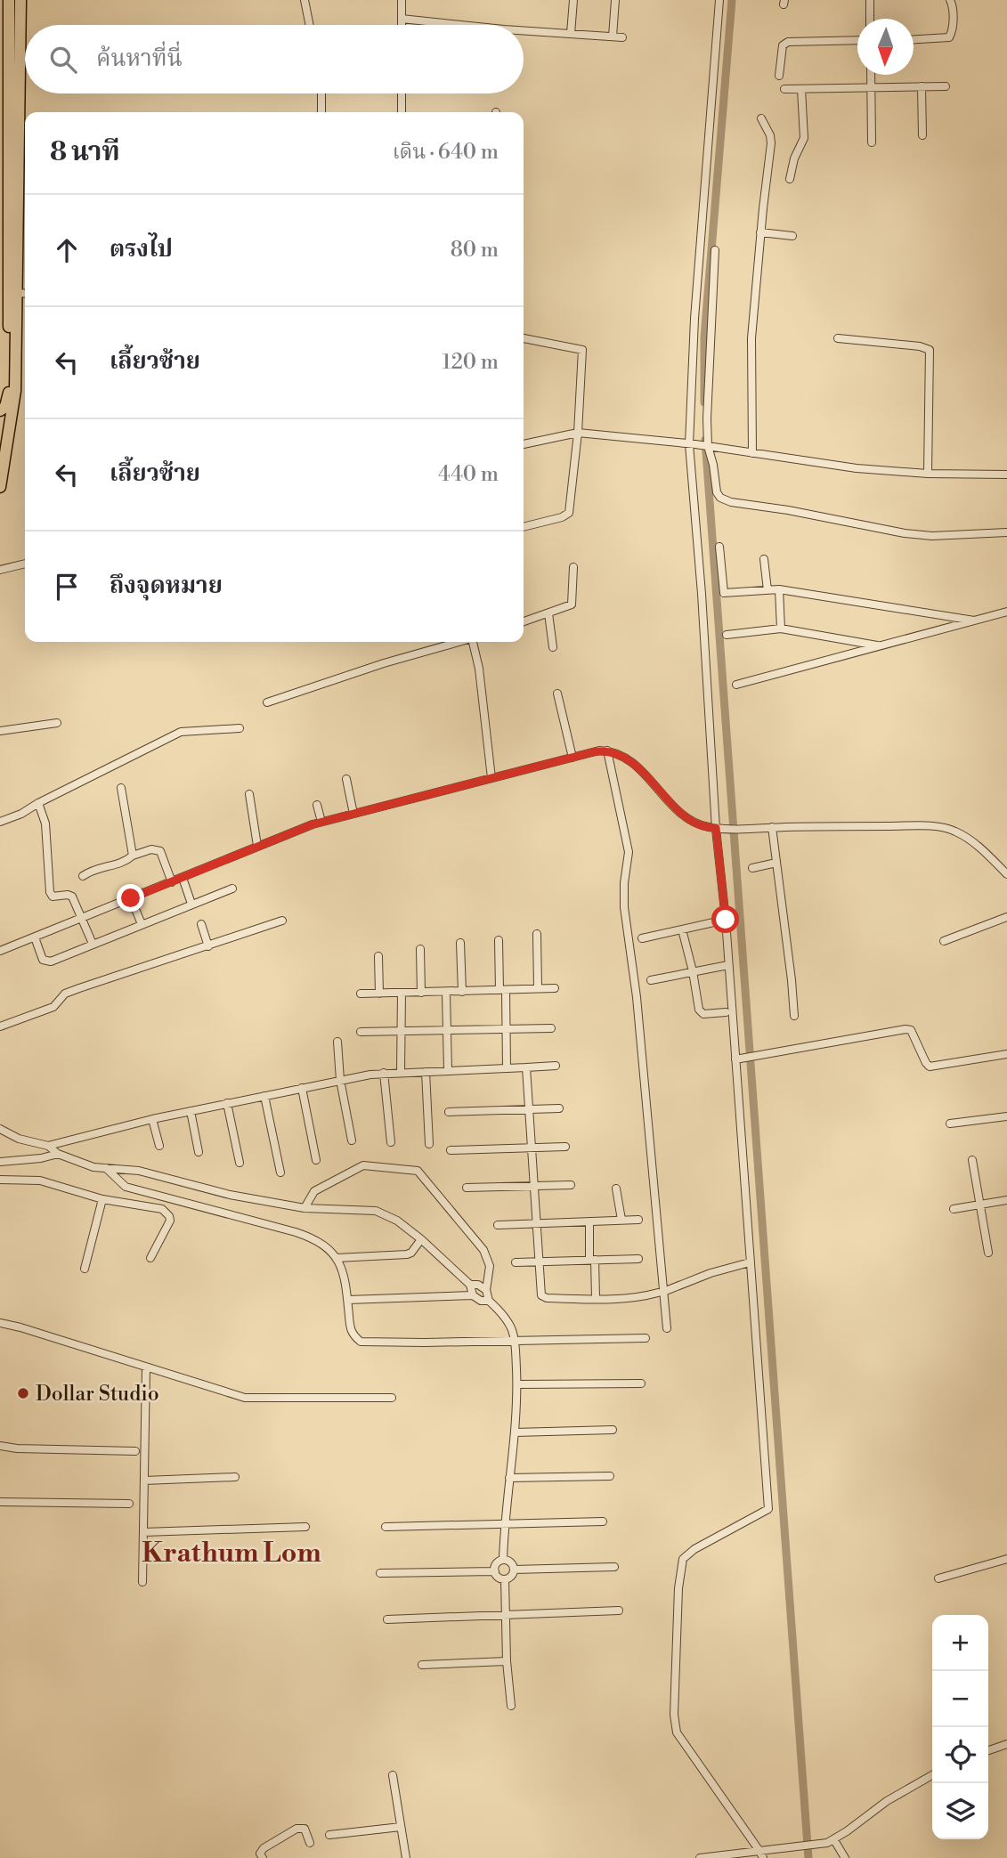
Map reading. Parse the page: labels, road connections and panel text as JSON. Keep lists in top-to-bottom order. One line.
{"districts":["Krathum Lom"],"places":["Dollar Studio"],"north":"bottom","page":{"search":"ค้นหาที่นี่","heading":["8 นาที","เดิน · 640 m"],"list":[["ตรงไป","80 m"],["เลี้ยวซ้าย","120 m"],["เลี้ยวซ้าย","440 m"],"ถึงจุดหมาย"],"map_buttons":["+","−"]}}
